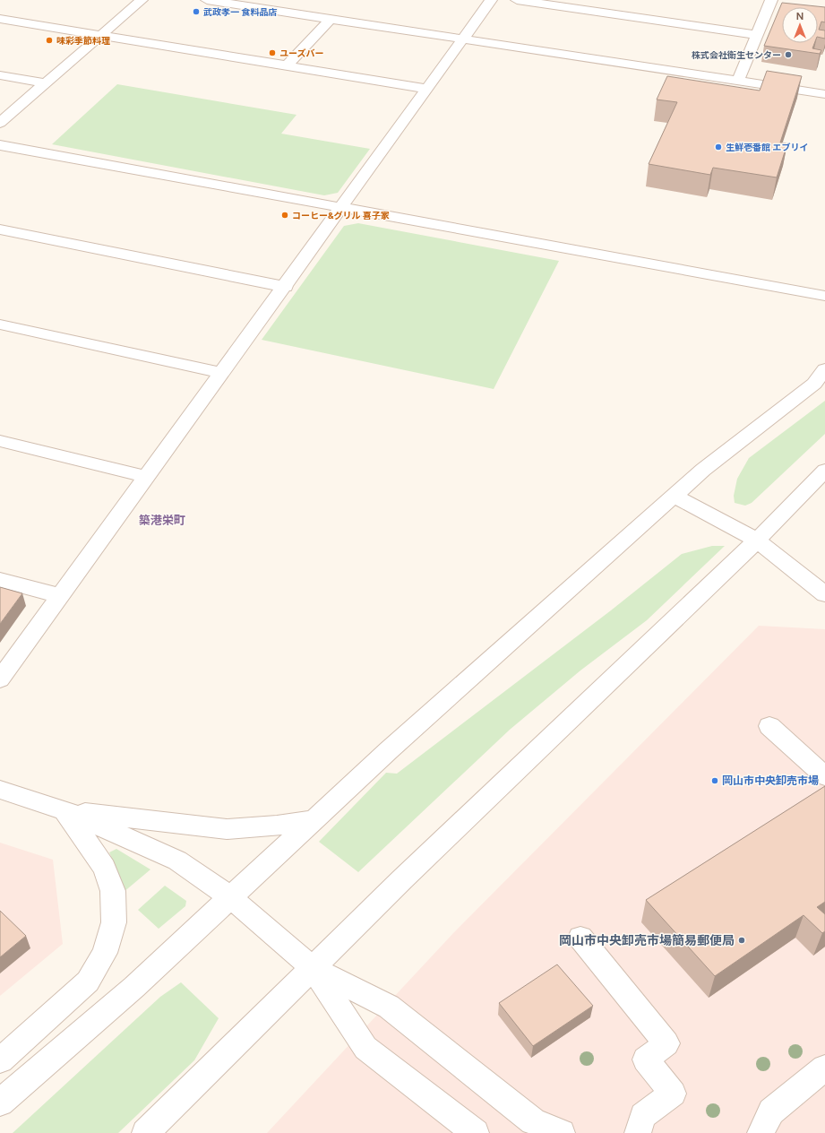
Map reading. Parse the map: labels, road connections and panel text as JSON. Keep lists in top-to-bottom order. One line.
{"districts":["築港栄町"],"places":["武政孝一 食料品店","味彩季節料理","ユーズバー","株式会社衛生センター","生鮮壱番館 エブリイ","コーヒー&グリル 喜子家","岡山市中央卸売市場","岡山市中央卸売市場簡易郵便局"],"north":"top"}
